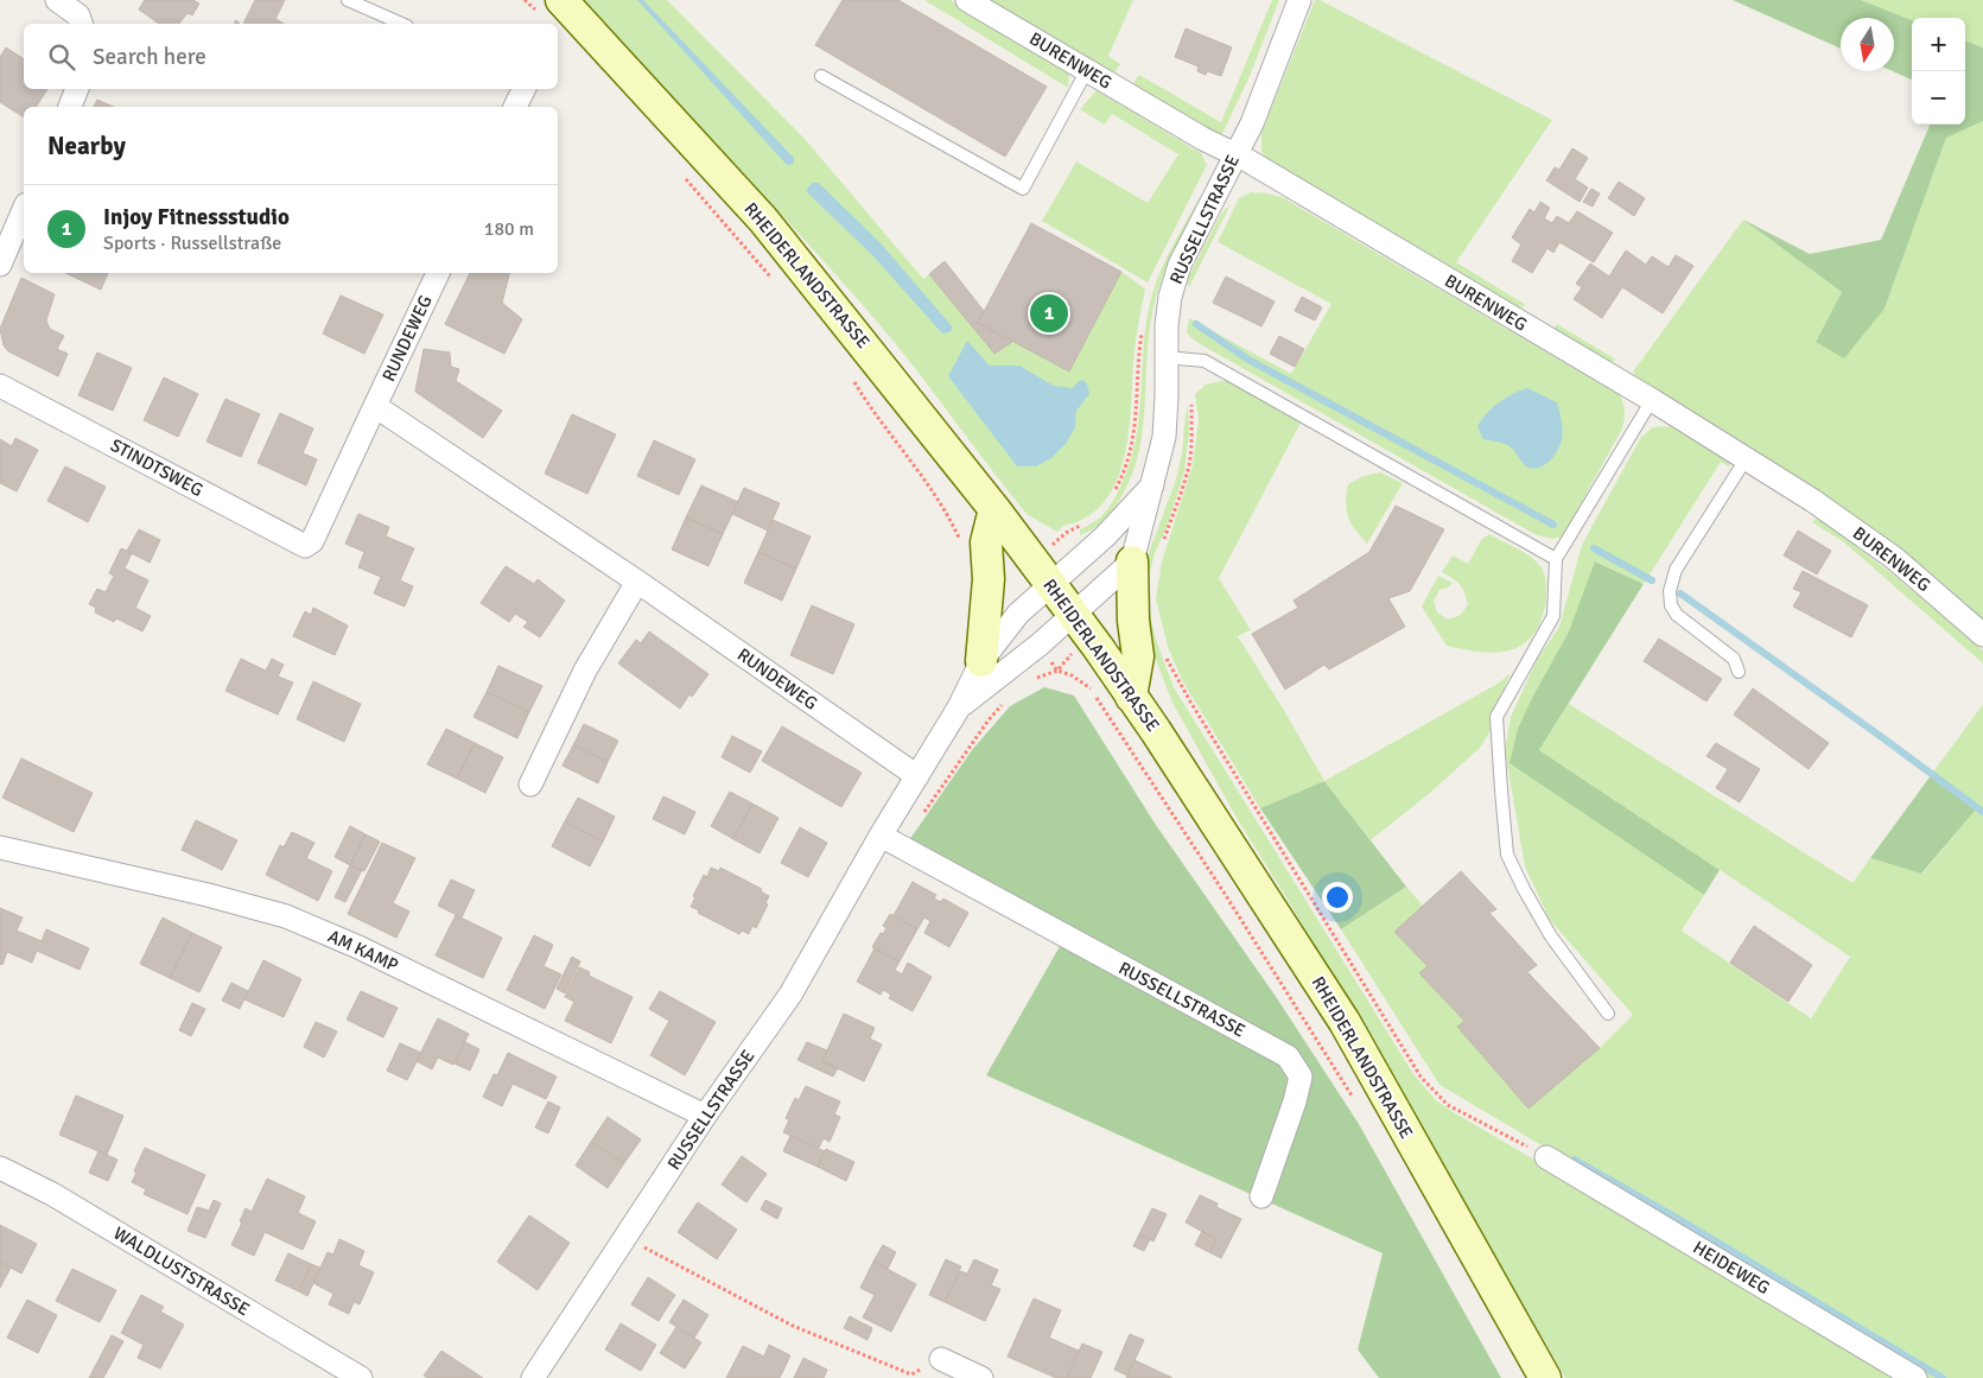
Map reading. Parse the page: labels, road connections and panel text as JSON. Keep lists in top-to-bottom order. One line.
{"streets":{"main road":["RHEIDERLANDSTRASSE"],"street":["BURENWEG","RUSSELLSTRASSE","RUNDEWEG","STINDTSWEG","AM KAMP","HEIDEWEG","WALDLUSTSTRASSE"]},"crossings":[["BURENWEG","RUSSELLSTRASSE"],["RUSSELLSTRASSE","RHEIDERLANDSTRASSE"],["RUSSELLSTRASSE","RUNDEWEG"],["RUSSELLSTRASSE","AM KAMP"],["RUNDEWEG","STINDTSWEG"]],"north":"bottom","page":{"map_buttons":["+","−"],"search":"Search here","heading":"Nearby","list":[{"mark":"1","name":"Injoy Fitnessstudio","note":"Sports · Russellstraße","value":"180 m"}],"pins":"1"}}
